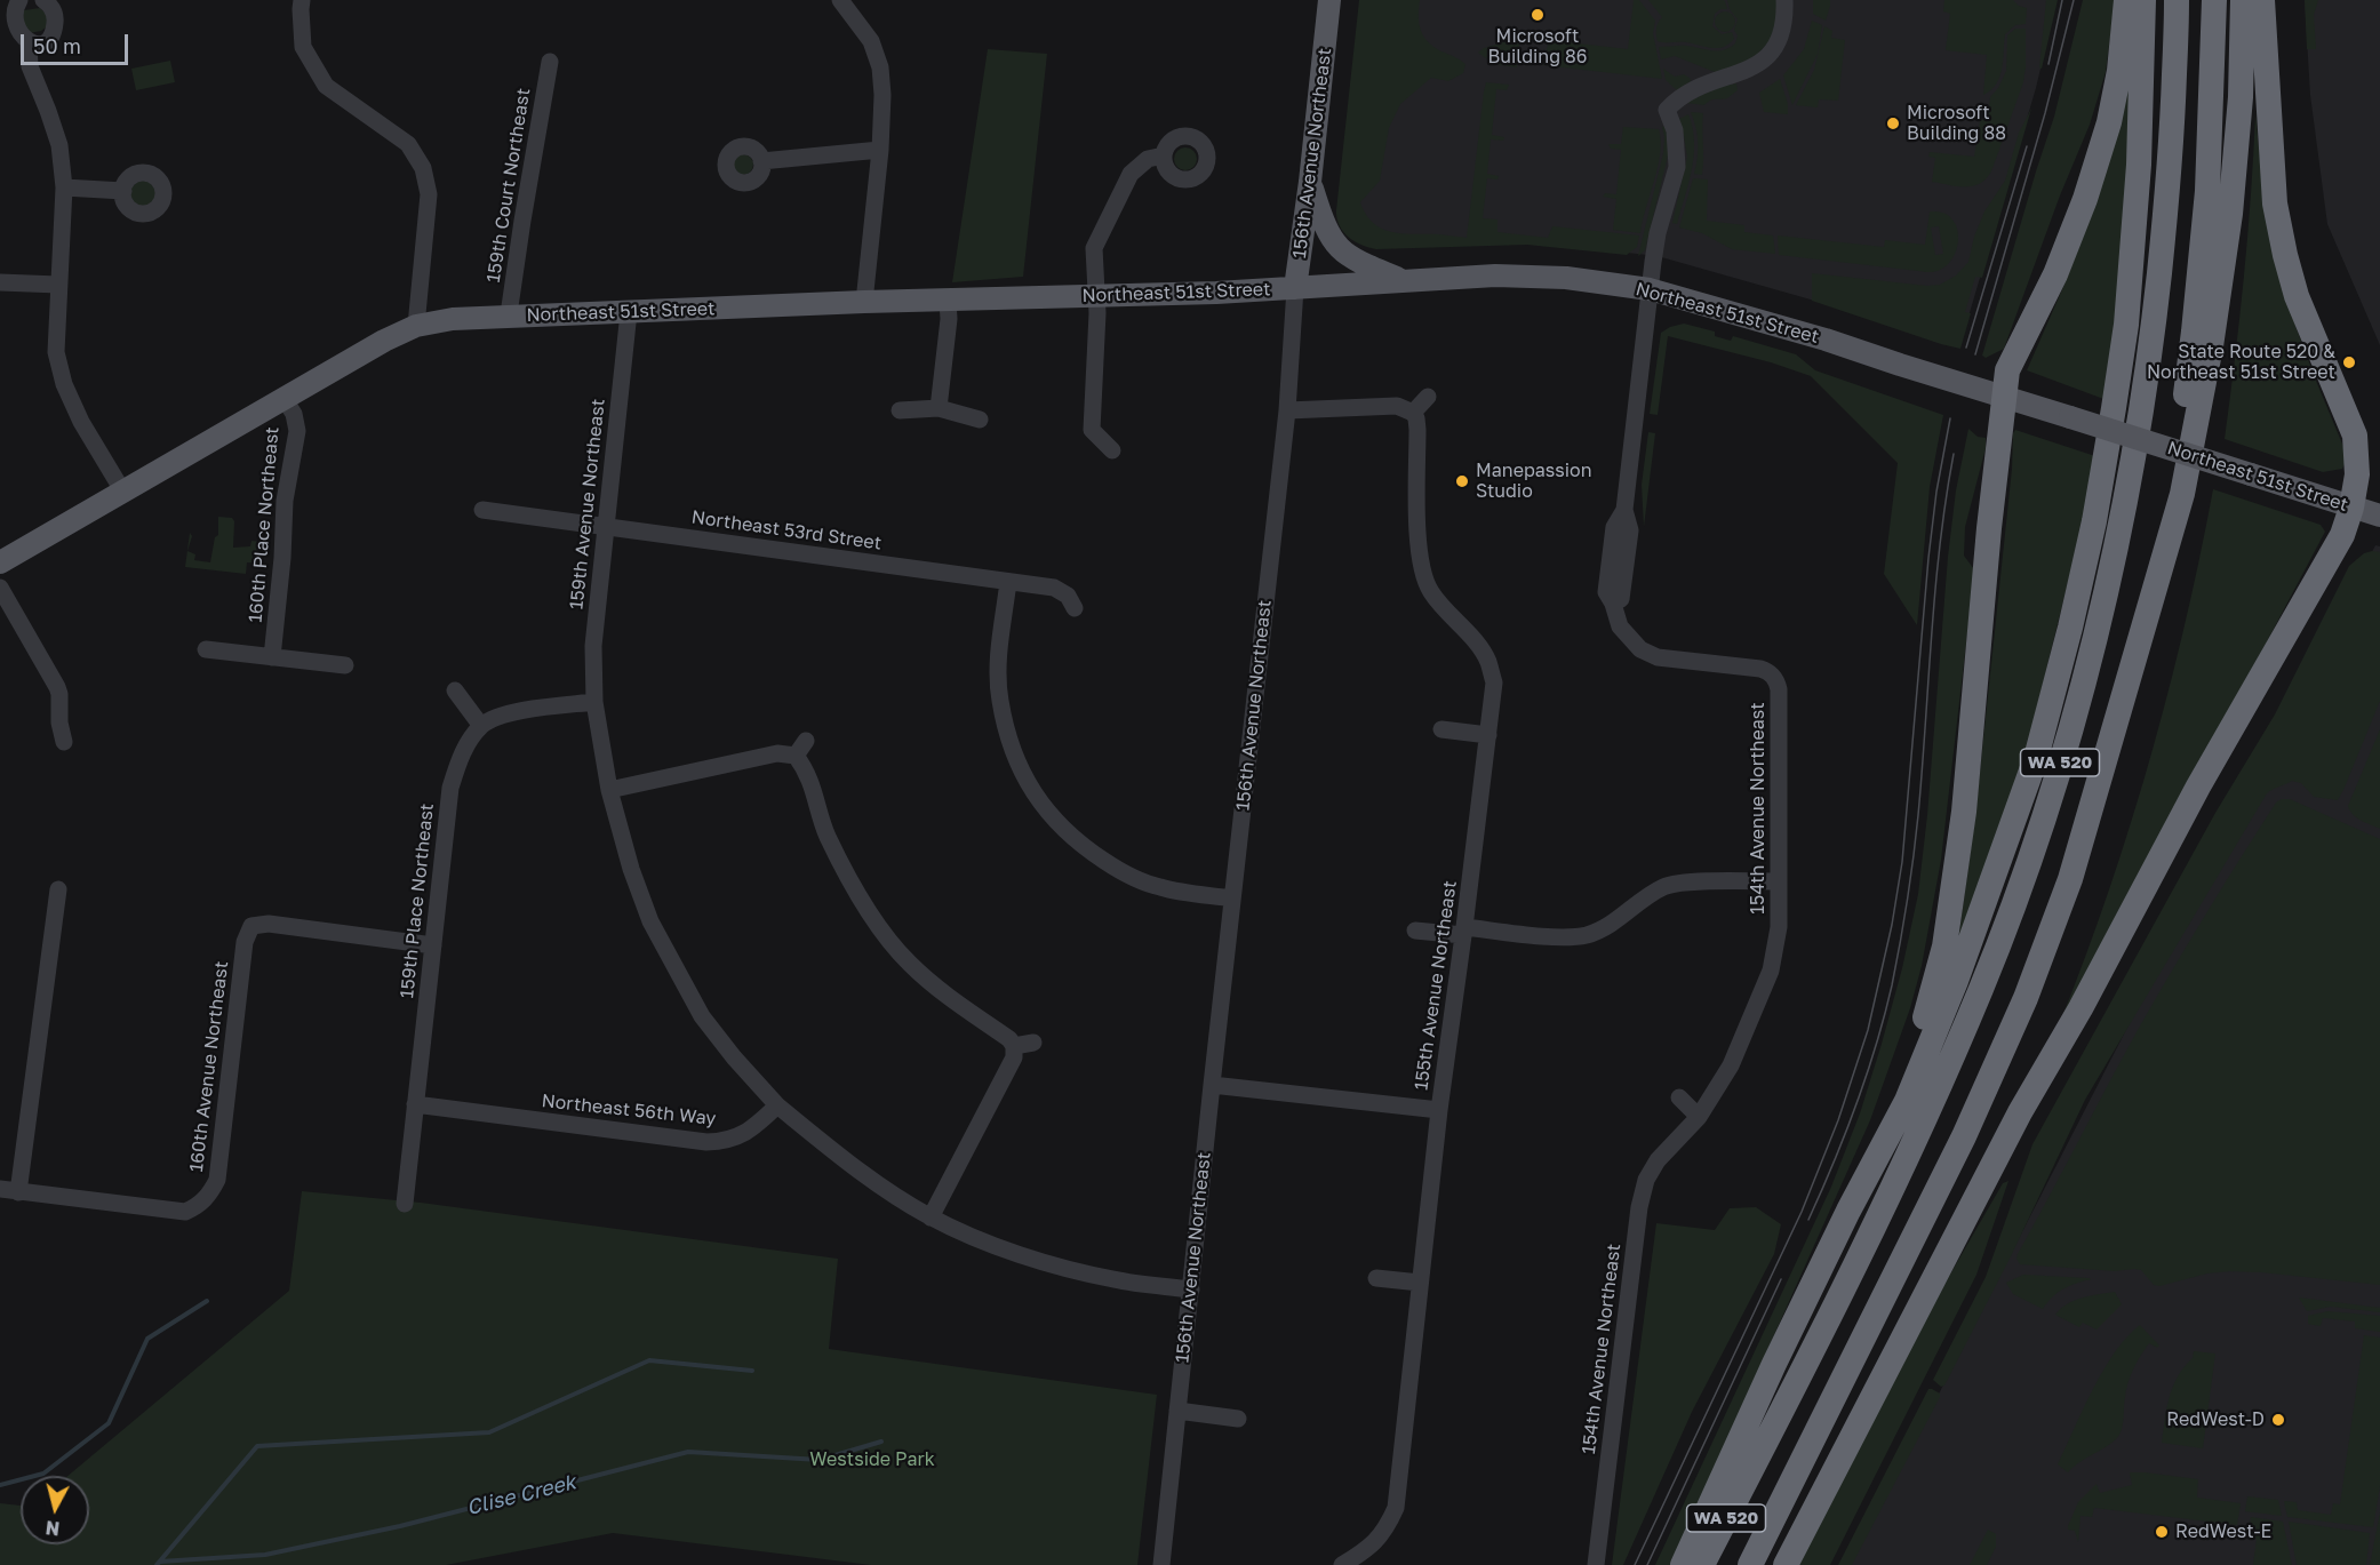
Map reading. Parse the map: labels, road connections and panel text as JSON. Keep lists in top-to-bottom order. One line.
{"streets":{"highway":["WA 520"],"main road":["156th Avenue Northeast","Northeast 51st Street"],"street":["159th Court Northeast","159th Avenue Northeast","160th Place Northeast","Northeast 53rd Street","154th Avenue Northeast","159th Place Northeast","155th Avenue Northeast","160th Avenue Northeast","Northeast 56th Way"]},"crossings":[["156th Avenue Northeast","Northeast 51st Street"],["159th Court Northeast","Northeast 51st Street"],["Northeast 51st Street","159th Avenue Northeast"],["Northeast 51st Street","160th Place Northeast"],["Northeast 51st Street","154th Avenue Northeast"],["159th Avenue Northeast","Northeast 53rd Street"],["159th Avenue Northeast","Northeast 56th Way"],["159th Place Northeast","160th Avenue Northeast"],["159th Place Northeast","Northeast 56th Way"]],"water":["Clise Creek"],"parks":["Westside Park"],"places":["Microsoft Building 86","Microsoft Building 88","State Route 520 & Northeast 51st Street","Manepassion Studio","RedWest-D","RedWest-E"],"scale_bar":"50 m","north":"bottom"}
